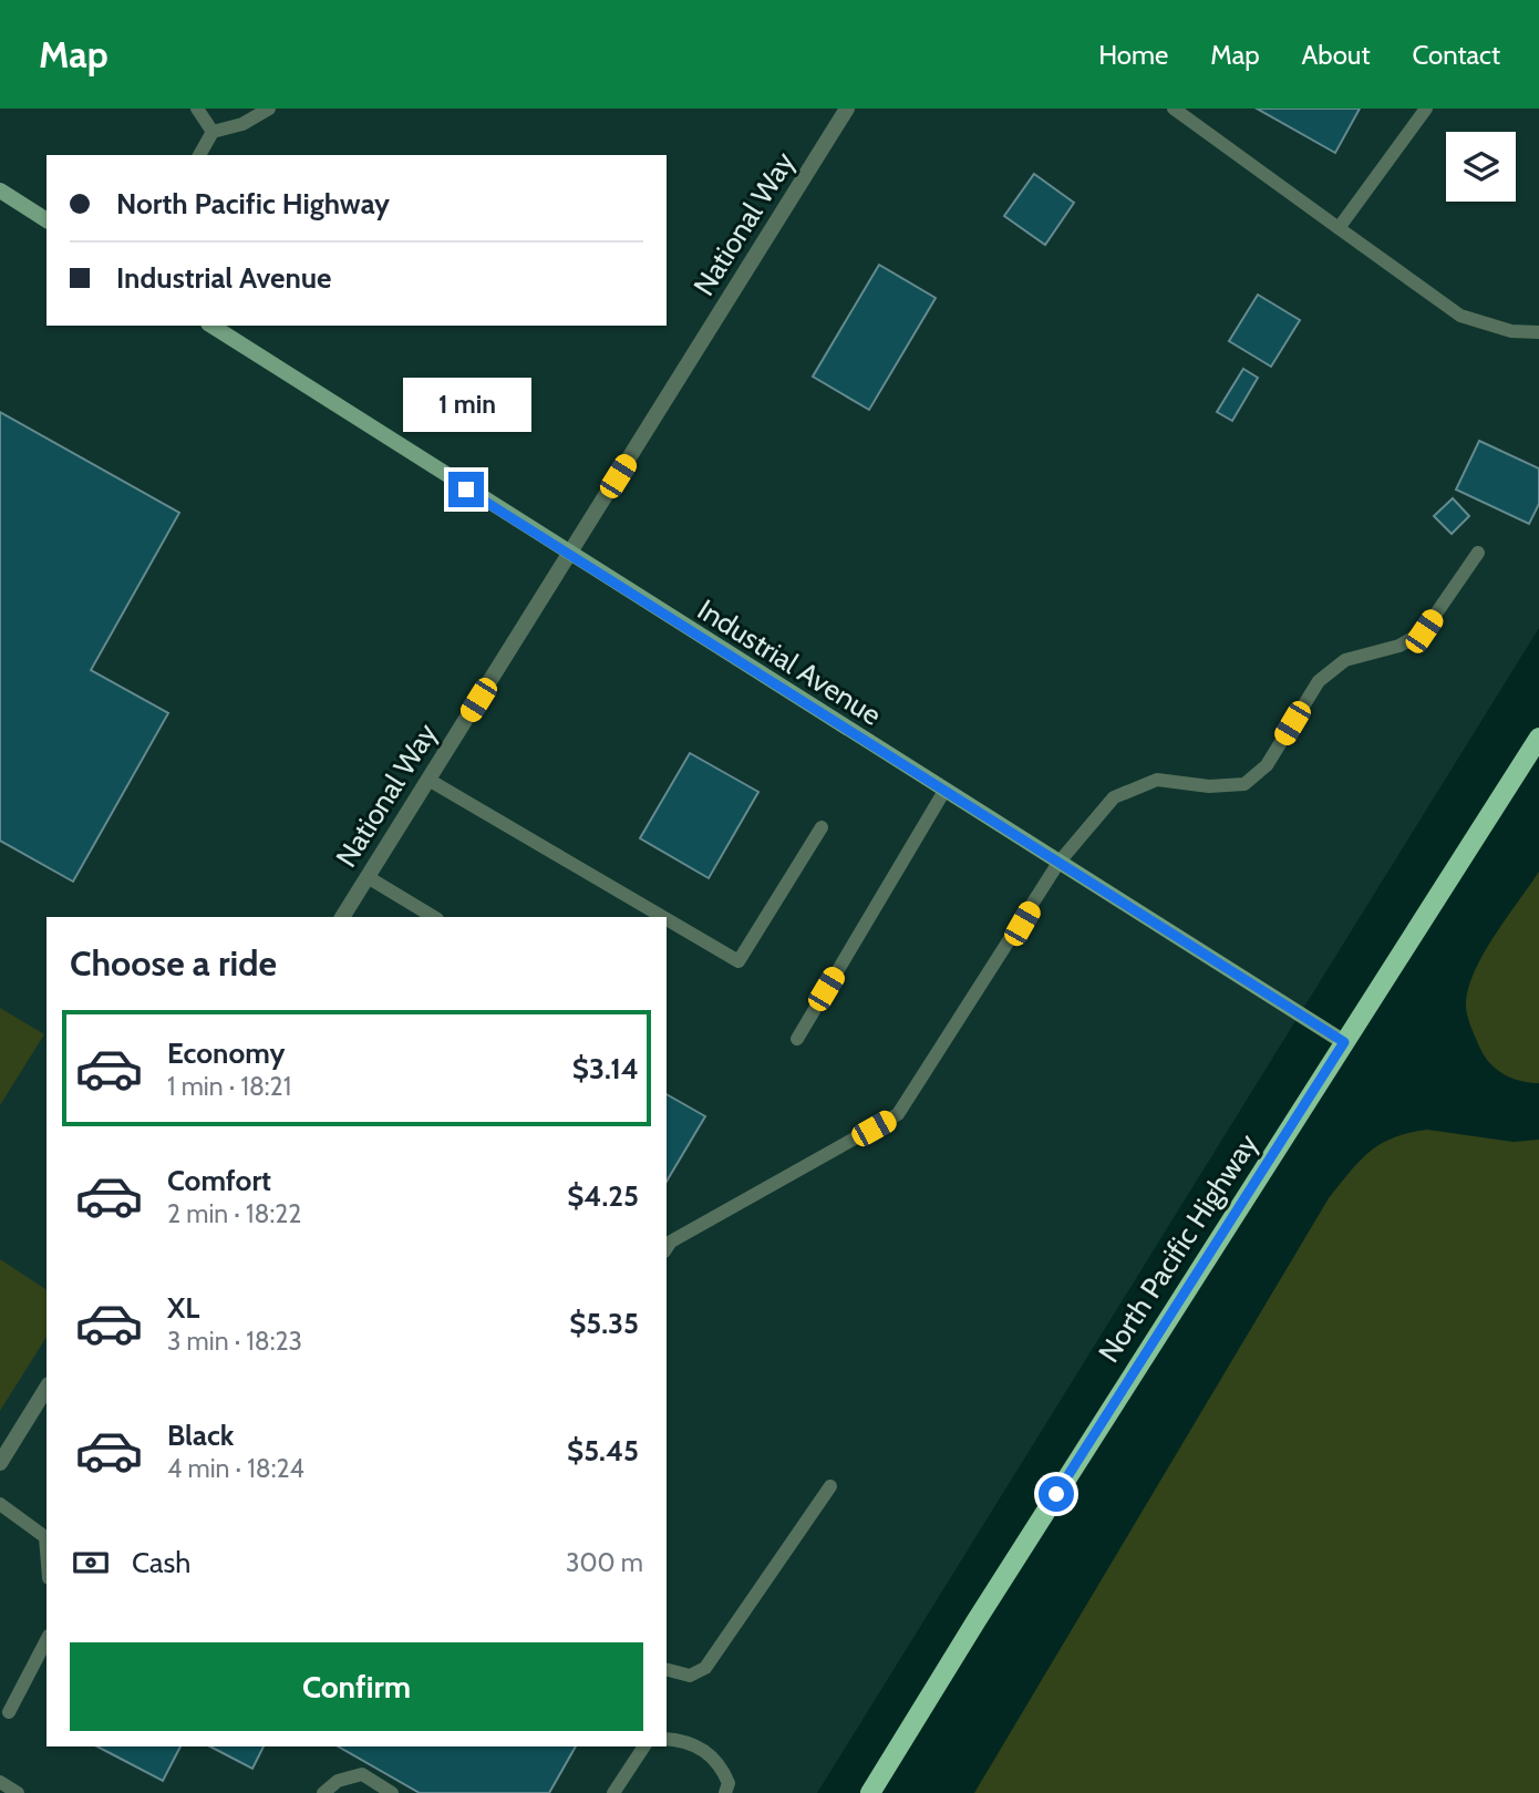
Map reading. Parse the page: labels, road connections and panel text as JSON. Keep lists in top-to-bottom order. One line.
{"streets":{"main road":["North Pacific Highway"],"street":["National Way","Industrial Avenue"]},"crossings":[["National Way","Industrial Avenue"],["Industrial Avenue","North Pacific Highway"]],"page":{"header":"Map","nav":["Home","Map","About","Contact"],"banner":["North Pacific Highway","Industrial Avenue"],"bubble":"1 min","heading":"Choose a ride","list":[{"name":"Economy","note":"1 min · 18:21","value":"$3.14"},{"name":"Comfort","note":"2 min · 18:22","value":"$4.25"},{"name":"XL","note":"3 min · 18:23","value":"$5.35"},{"name":"Black","note":"4 min · 18:24","value":"$5.45"}],"pay":["Cash","300 m"],"buttons":"Confirm"}}
